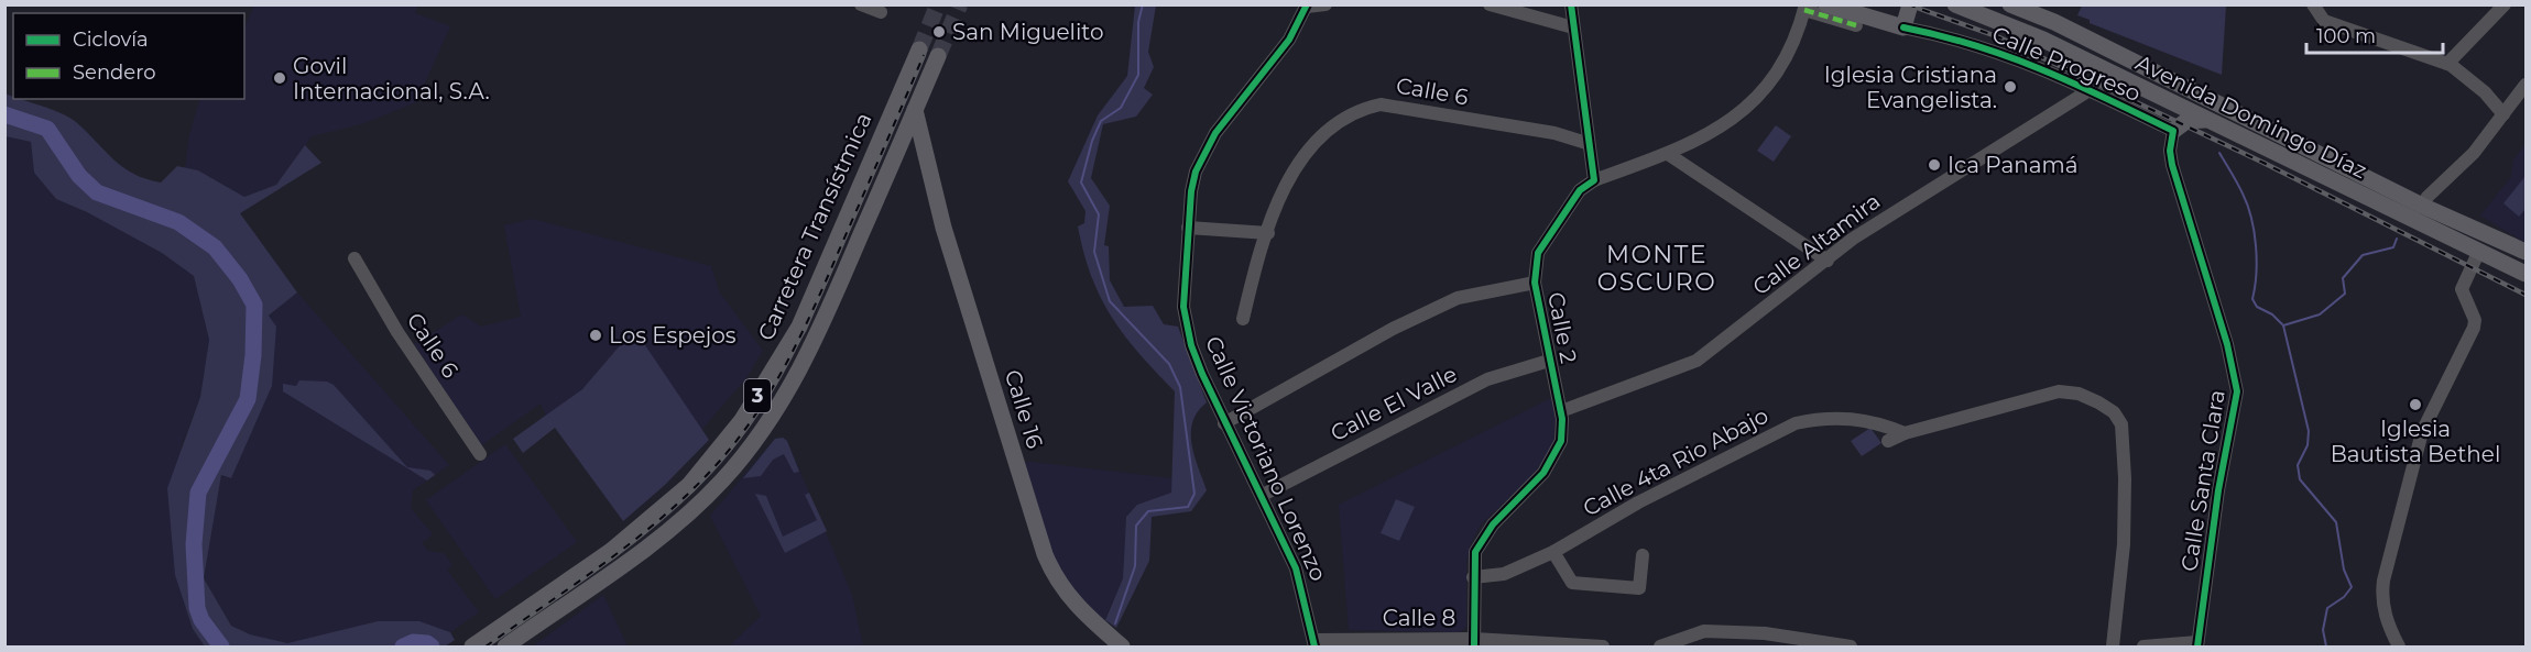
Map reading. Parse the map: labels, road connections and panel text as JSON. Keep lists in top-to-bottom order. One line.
{"streets":{"main road":["Avenida Domingo Díaz","Carretera Transístmica","3","Calle 16"],"street":["Calle Progreso","Calle 6","Calle Altamira","Calle 2","Calle El Valle","Calle Victoriano Lorenzo","Calle 4ta Rio Abajo","Calle Santa Clara","Calle 8"]},"crossings":[["Calle Progreso","Calle Altamira"],["Calle Progreso","Calle Santa Clara"],["Carretera Transístmica","Calle 16"],["Calle Altamira","Calle 2"],["Calle 2","Calle El Valle"],["Calle 2","Calle 4ta Rio Abajo"],["Calle 2","Calle 8"],["Calle El Valle","Calle Victoriano Lorenzo"],["Calle Victoriano Lorenzo","Calle 8"]],"districts":["MONTE OSCURO"],"places":["San Miguelito","Govil Internacional, S.A.","Iglesia Cristiana Evangelista.","Ica Panamá","Los Espejos","Iglesia Bautista Bethel"],"legend":["Ciclovía","Sendero"],"scale_bar":"100 m"}
